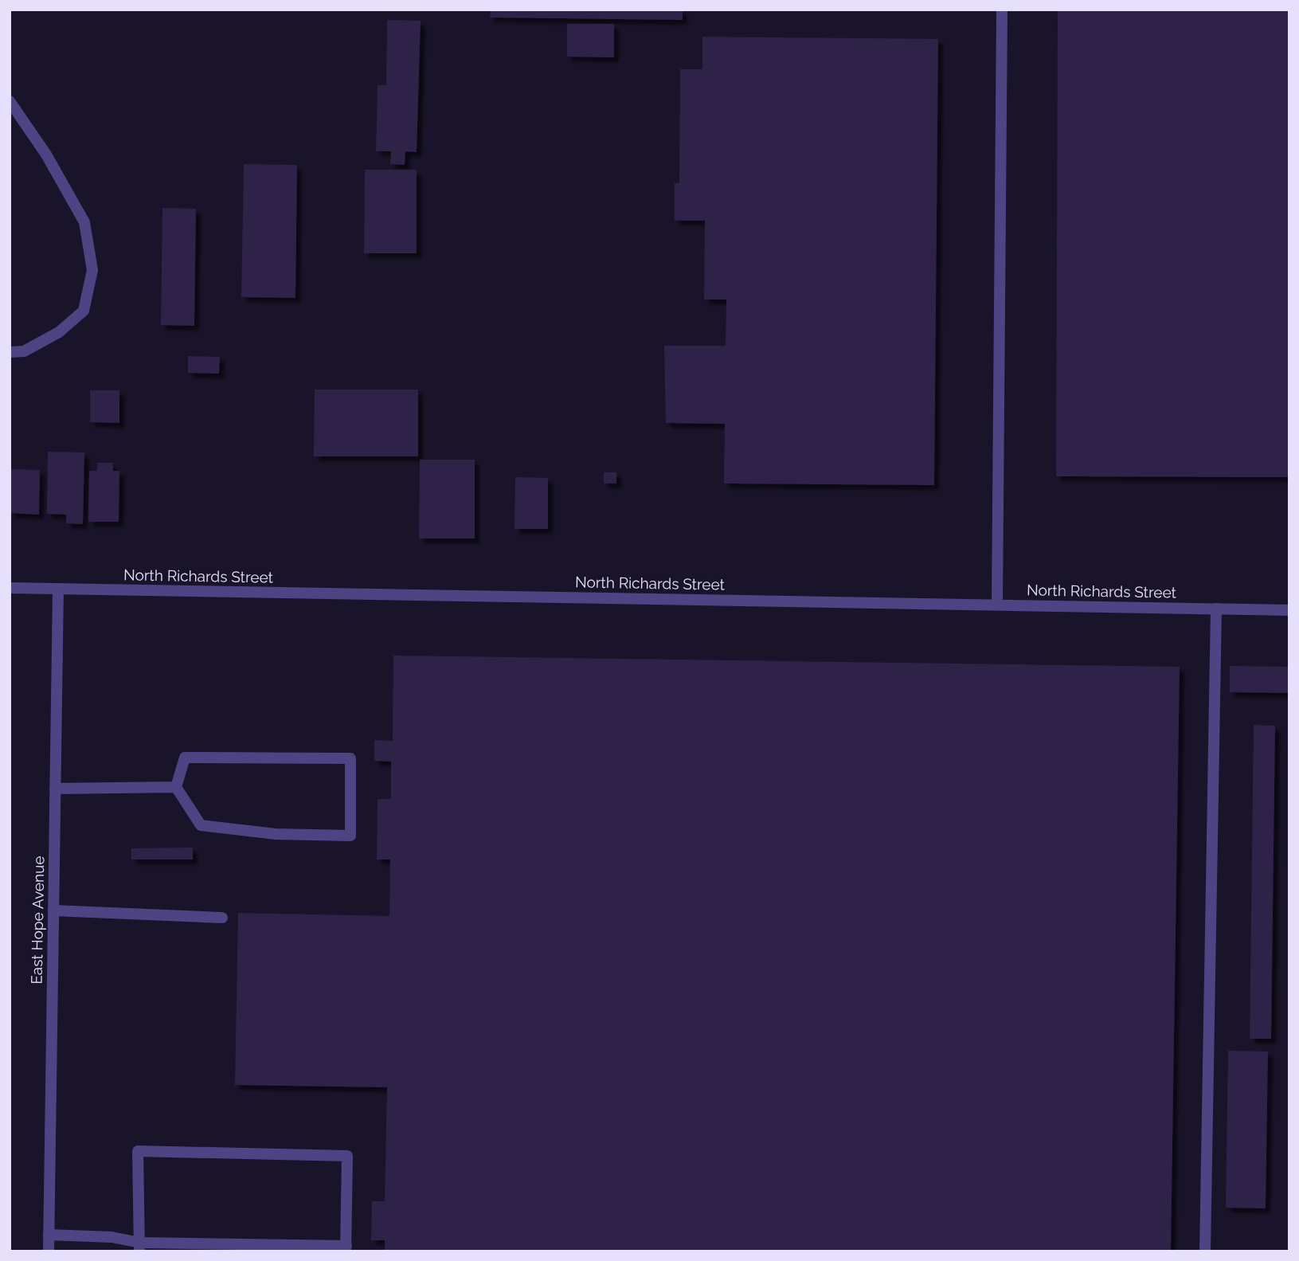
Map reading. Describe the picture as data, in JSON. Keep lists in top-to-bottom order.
{
  "streets": {
    "street": ["North Richards Street", "East Hope Avenue"]
  },
  "crossings": [
    ["North Richards Street", "East Hope Avenue"]
  ]
}
